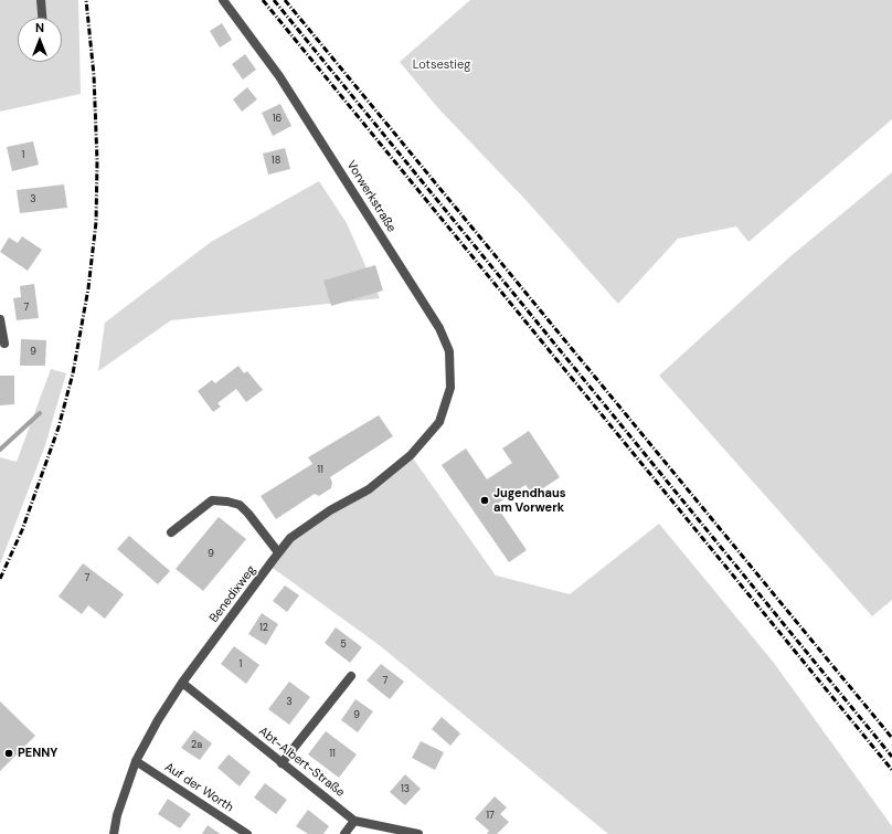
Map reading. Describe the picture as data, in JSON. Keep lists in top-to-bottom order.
{
  "streets": {
    "street": [
      "Vorwerkstraße",
      "Benedixweg",
      "Abt-Albert-Straße",
      "Auf der Worth"
    ]
  },
  "crossings": [
    ["Vorwerkstraße", "Benedixweg"],
    ["Benedixweg", "Abt-Albert-Straße"],
    ["Benedixweg", "Auf der Worth"]
  ],
  "parks": ["Lotsestieg"],
  "places": ["Jugendhaus am Vorwerk", "PENNY"],
  "house_numbers": [
    "16",
    "1",
    "18",
    "3",
    "7",
    "9",
    "11",
    "9",
    "7",
    "12",
    "5",
    "1",
    "7",
    "3",
    "9",
    "2a",
    "11",
    "13",
    "17"
  ],
  "north": "top"
}
